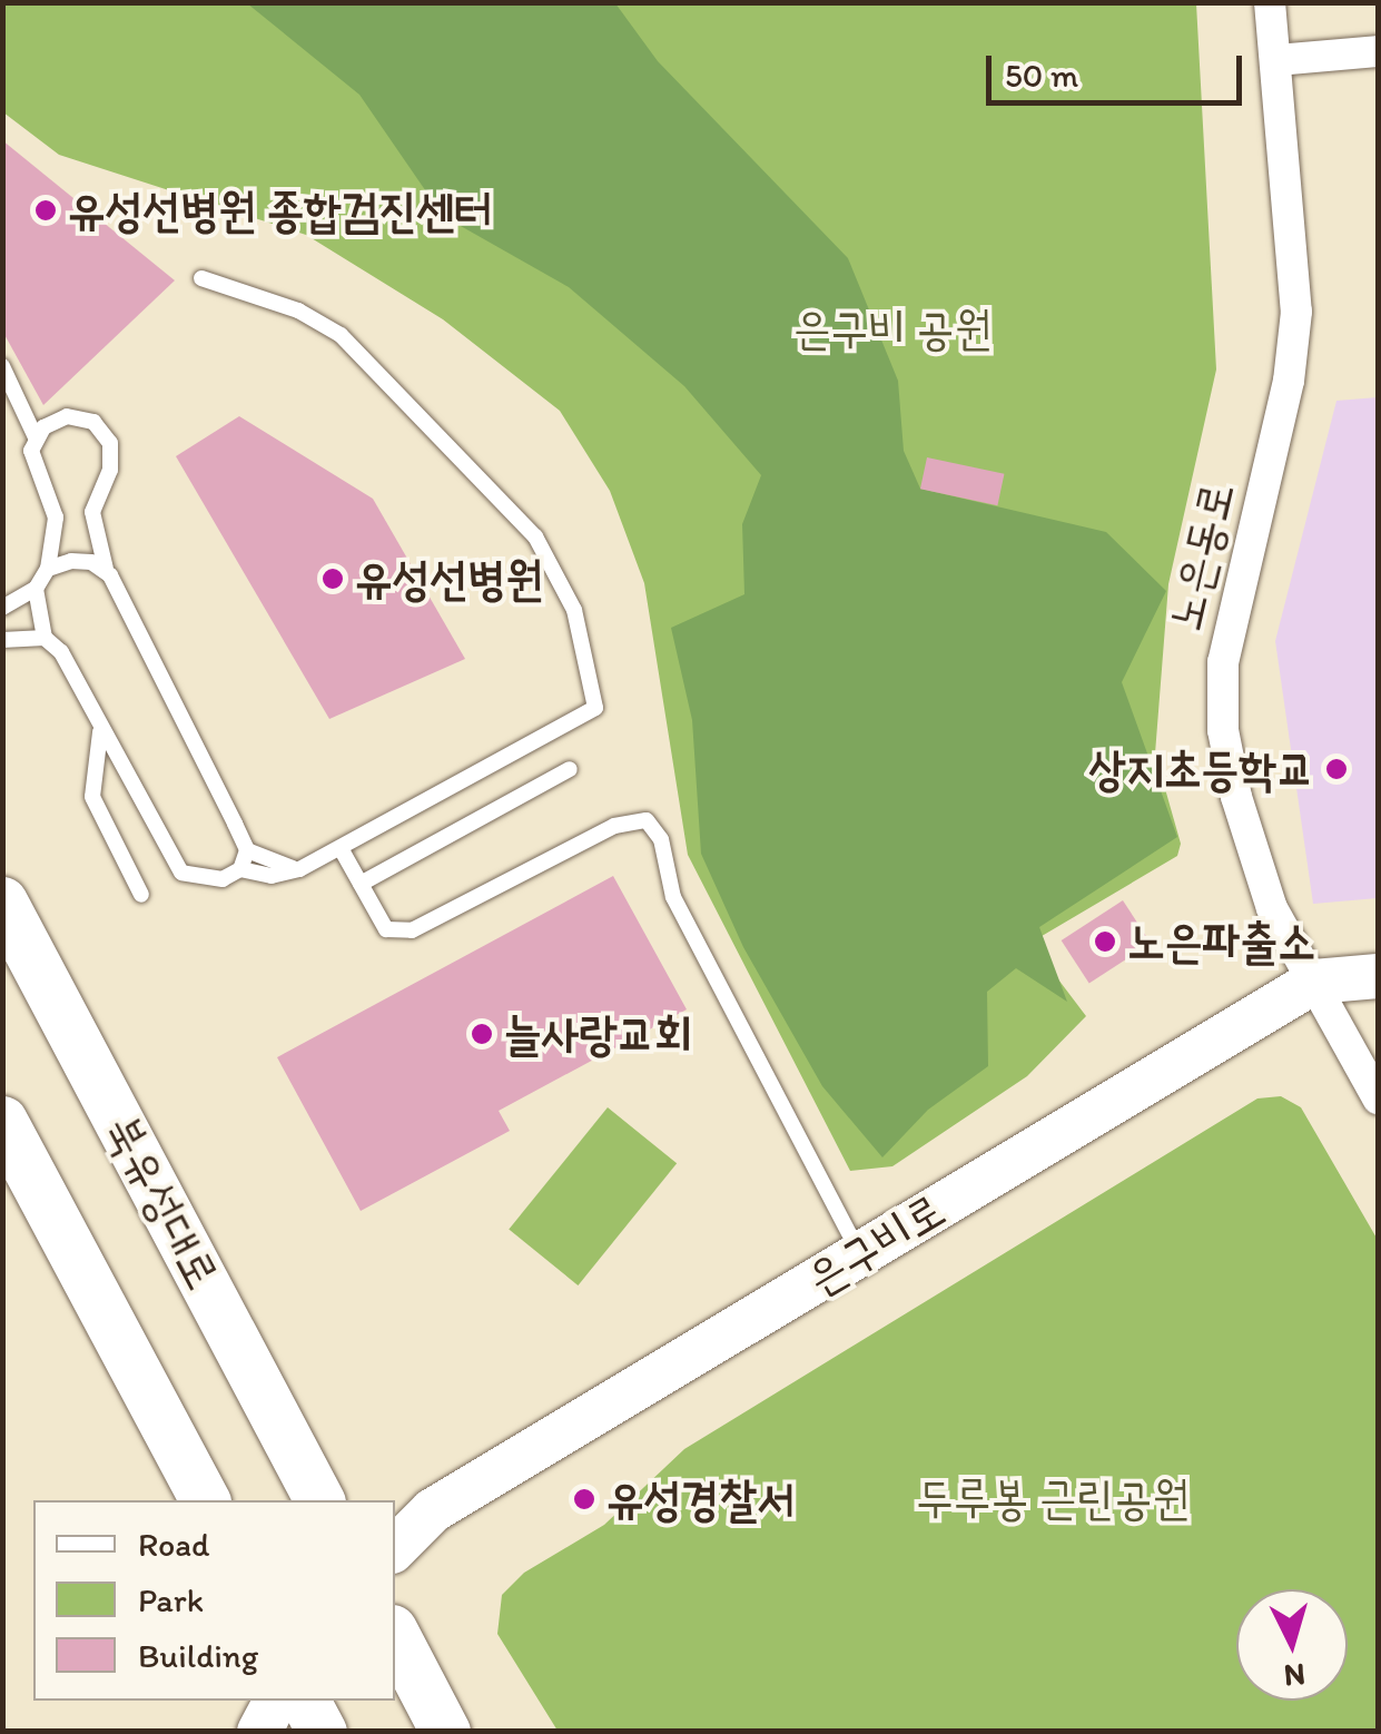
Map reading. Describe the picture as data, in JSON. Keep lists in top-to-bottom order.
{
  "streets": {
    "main road": ["북유성대로"],
    "street": ["노은동로", "은구비로"]
  },
  "crossings": [
    ["노은동로", "은구비로"]
  ],
  "parks": ["은구비 공원", "두루봉 근린공원"],
  "places": [
    "유성선병원 종합검진센터",
    "유성선병원",
    "상지초등학교",
    "노은파출소",
    "늘사랑교회",
    "유성경찰서"
  ],
  "legend": ["Road", "Park", "Building"],
  "scale_bar": "50 m",
  "north": "bottom"
}
